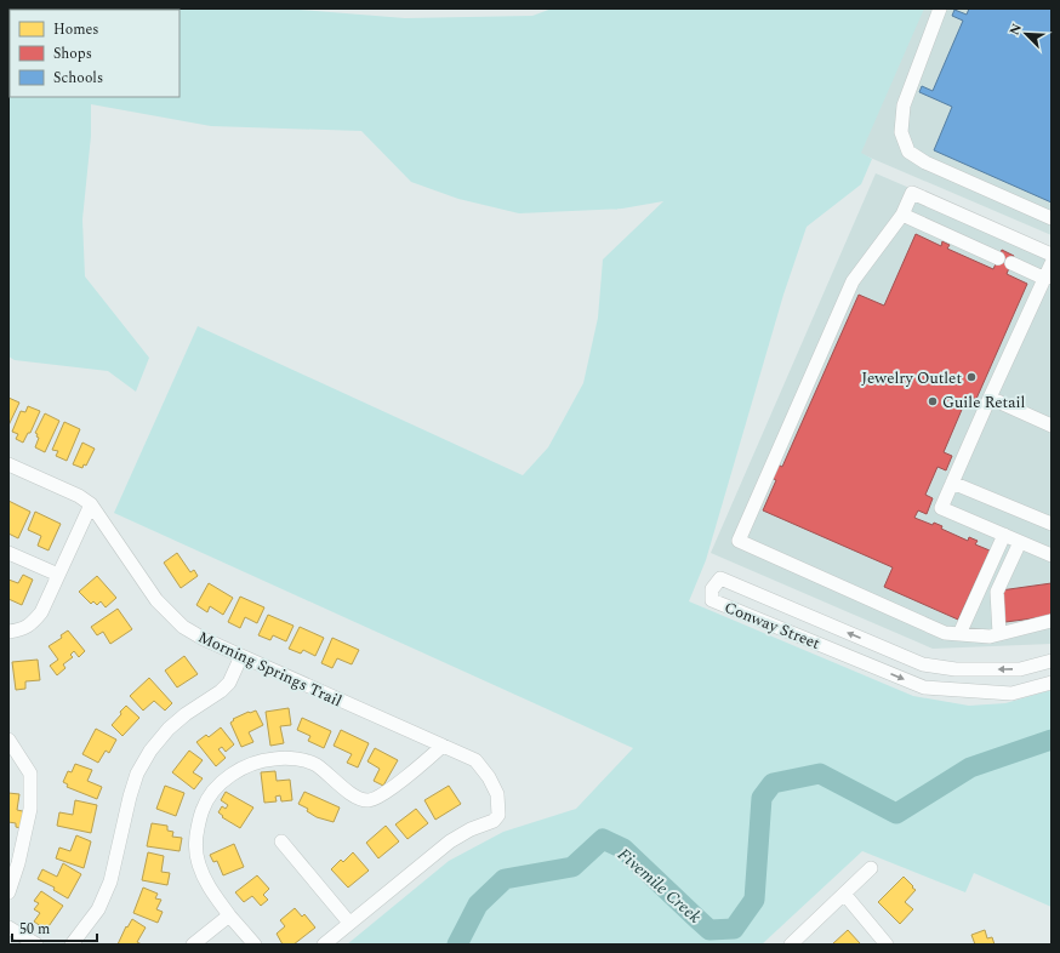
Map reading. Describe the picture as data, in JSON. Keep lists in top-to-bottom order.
{
  "streets": {
    "street": ["Conway Street", "Morning Springs Trail"]
  },
  "water": ["Fivemile Creek"],
  "places": ["Jewelry Outlet", "Guile Retail"],
  "legend": ["Homes", "Shops", "Schools"],
  "scale_bar": "50 m",
  "north": "top left"
}
